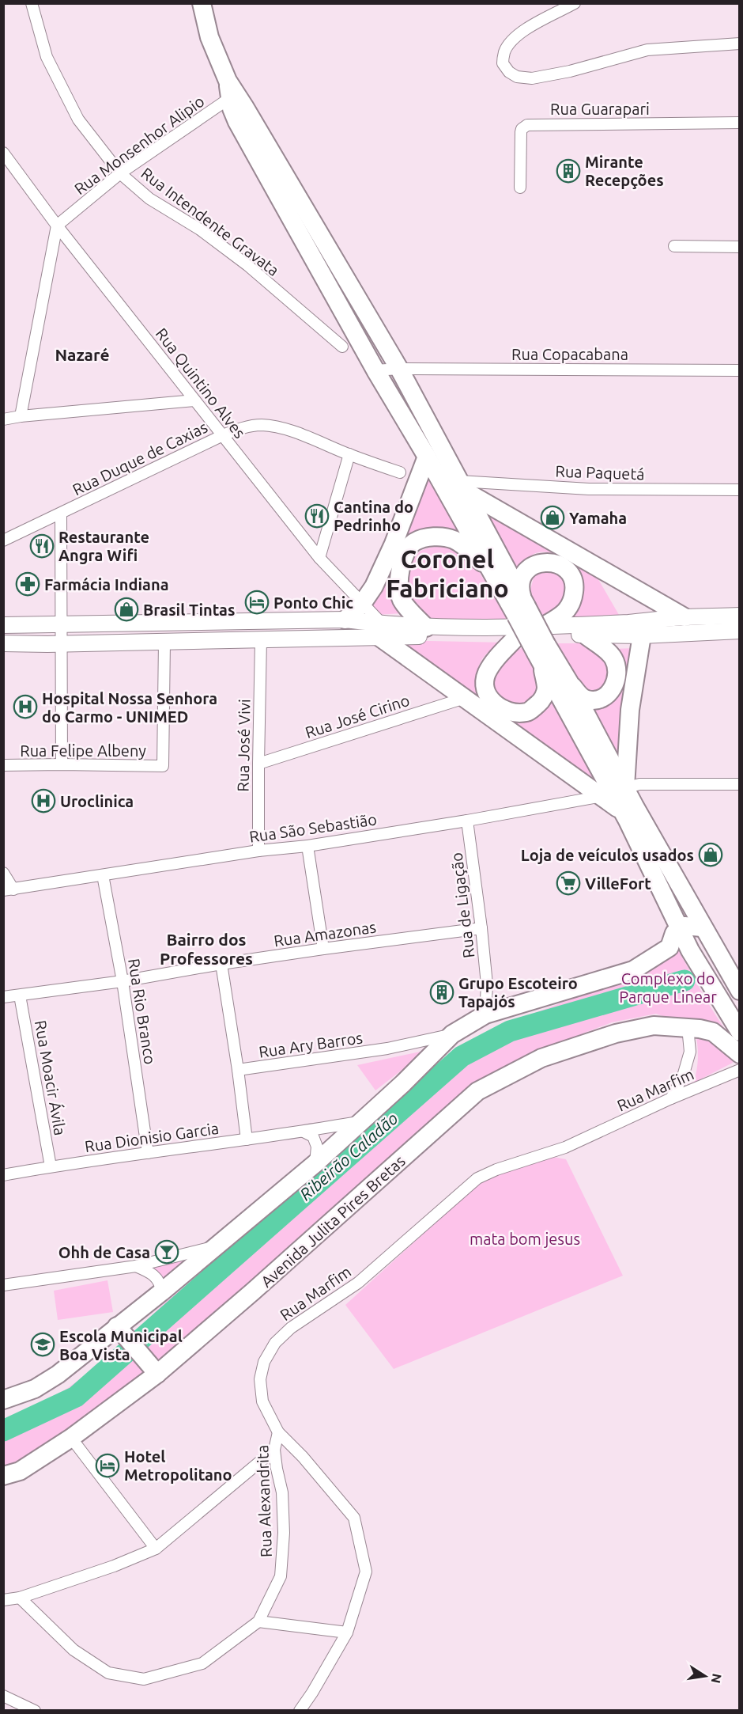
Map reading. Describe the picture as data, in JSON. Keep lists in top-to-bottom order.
{
  "streets": {
    "main road": ["Avenida Julita Pires Bretas"],
    "street": [
      "Rua Guarapari",
      "Rua Monsenhor Alipio",
      "Rua Intendente Gravata",
      "Rua Copacabana",
      "Rua Quintino Alves",
      "Rua Duque de Caxias",
      "Rua Paquetá",
      "Rua José Cirino",
      "Rua José Vivi",
      "Rua Felipe Albeny",
      "Rua São Sebastião",
      "Rua de Ligação",
      "Rua Amazonas",
      "Rua Rio Branco",
      "Rua Ary Barros",
      "Rua Moacir Ávila",
      "Rua Marfim",
      "Rua Dionisio Garcia",
      "Rua Alexandrita"
    ]
  },
  "crossings": [
    ["Rua Monsenhor Alipio", "Rua Intendente Gravata"],
    ["Rua Monsenhor Alipio", "Rua Quintino Alves"],
    ["Rua Quintino Alves", "Rua Duque de Caxias"],
    ["Rua José Cirino", "Rua José Vivi"],
    ["Rua José Vivi", "Rua São Sebastião"],
    ["Rua São Sebastião", "Rua de Ligação"],
    ["Rua São Sebastião", "Rua Rio Branco"],
    ["Rua de Ligação", "Rua Amazonas"],
    ["Rua Amazonas", "Rua Rio Branco"],
    ["Rua Amazonas", "Rua Moacir Ávila"],
    ["Rua Rio Branco", "Rua Dionisio Garcia"],
    ["Rua Moacir Ávila", "Rua Dionisio Garcia"],
    ["Rua Marfim", "Rua Alexandrita"]
  ],
  "districts": ["Nazaré", "Coronel Fabriciano", "Bairro dos Professores"],
  "water": ["Ribeirão Caladão"],
  "parks": ["Complexo do Parque Linear", "mata bom jesus"],
  "places": {
    "building": ["Mirante Recepções", "Grupo Escoteiro Tapajós"],
    "restaurant": ["Cantina do Pedrinho", "Restaurante Angra Wifi"],
    "shop": ["Yamaha", "Brasil Tintas", "Loja de veículos usados"],
    "pharmacy": ["Farmácia Indiana"],
    "hotel": ["Ponto Chic", "Hotel Metropolitano"],
    "hospital": ["Hospital Nossa Senhora do Carmo - UNIMED", "Uroclinica"],
    "supermarket": ["VilleFort"],
    "bar": ["Ohh de Casa"],
    "school or university": ["Escola Municipal Boa Vista"]
  },
  "north": "right"
}
